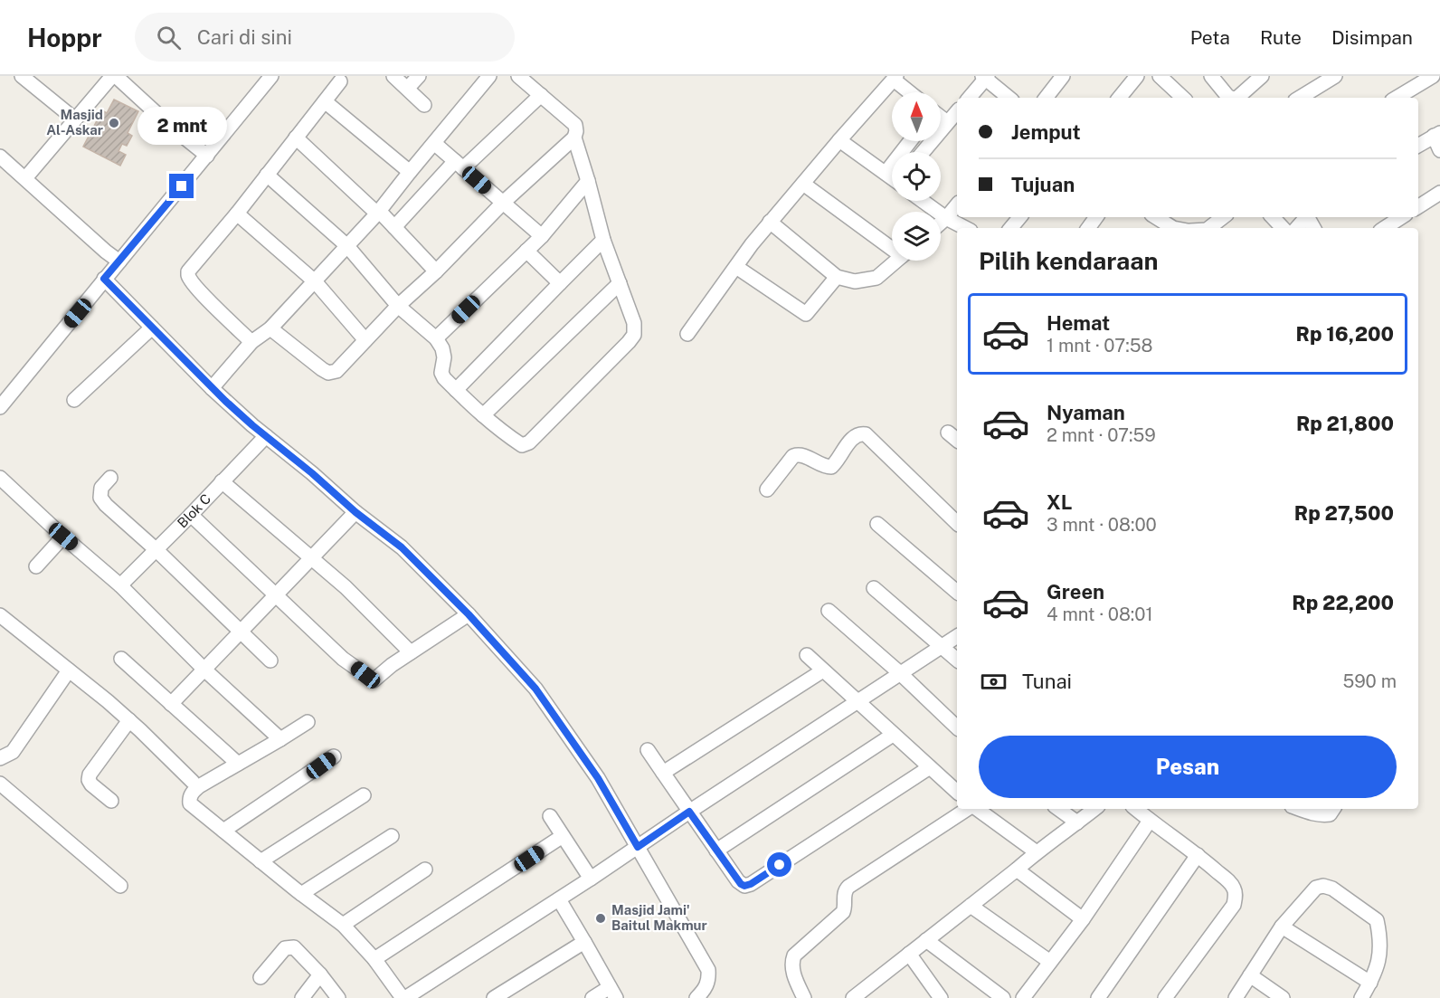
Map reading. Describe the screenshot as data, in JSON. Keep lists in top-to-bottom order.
{
  "streets": {
    "street": ["Blok C"]
  },
  "places": ["Masjid Al-Askar", "Masjid Jami' Baitul Makmur"],
  "north": "top",
  "page": {
    "header": "Hoppr",
    "search": "Cari di sini",
    "nav": ["Peta", "Rute", "Disimpan"],
    "banner": ["Jemput", "Tujuan"],
    "bubble": "2 mnt",
    "heading": "Pilih kendaraan",
    "list": [
      {
        "name": "Hemat",
        "note": "1 mnt · 07:58",
        "value": "Rp 16,200"
      },
      {
        "name": "Nyaman",
        "note": "2 mnt · 07:59",
        "value": "Rp 21,800"
      },
      {
        "name": "XL",
        "note": "3 mnt · 08:00",
        "value": "Rp 27,500"
      },
      {
        "name": "Green",
        "note": "4 mnt · 08:01",
        "value": "Rp 22,200"
      }
    ],
    "pay": ["Tunai", "590 m"],
    "buttons": "Pesan"
  }
}
